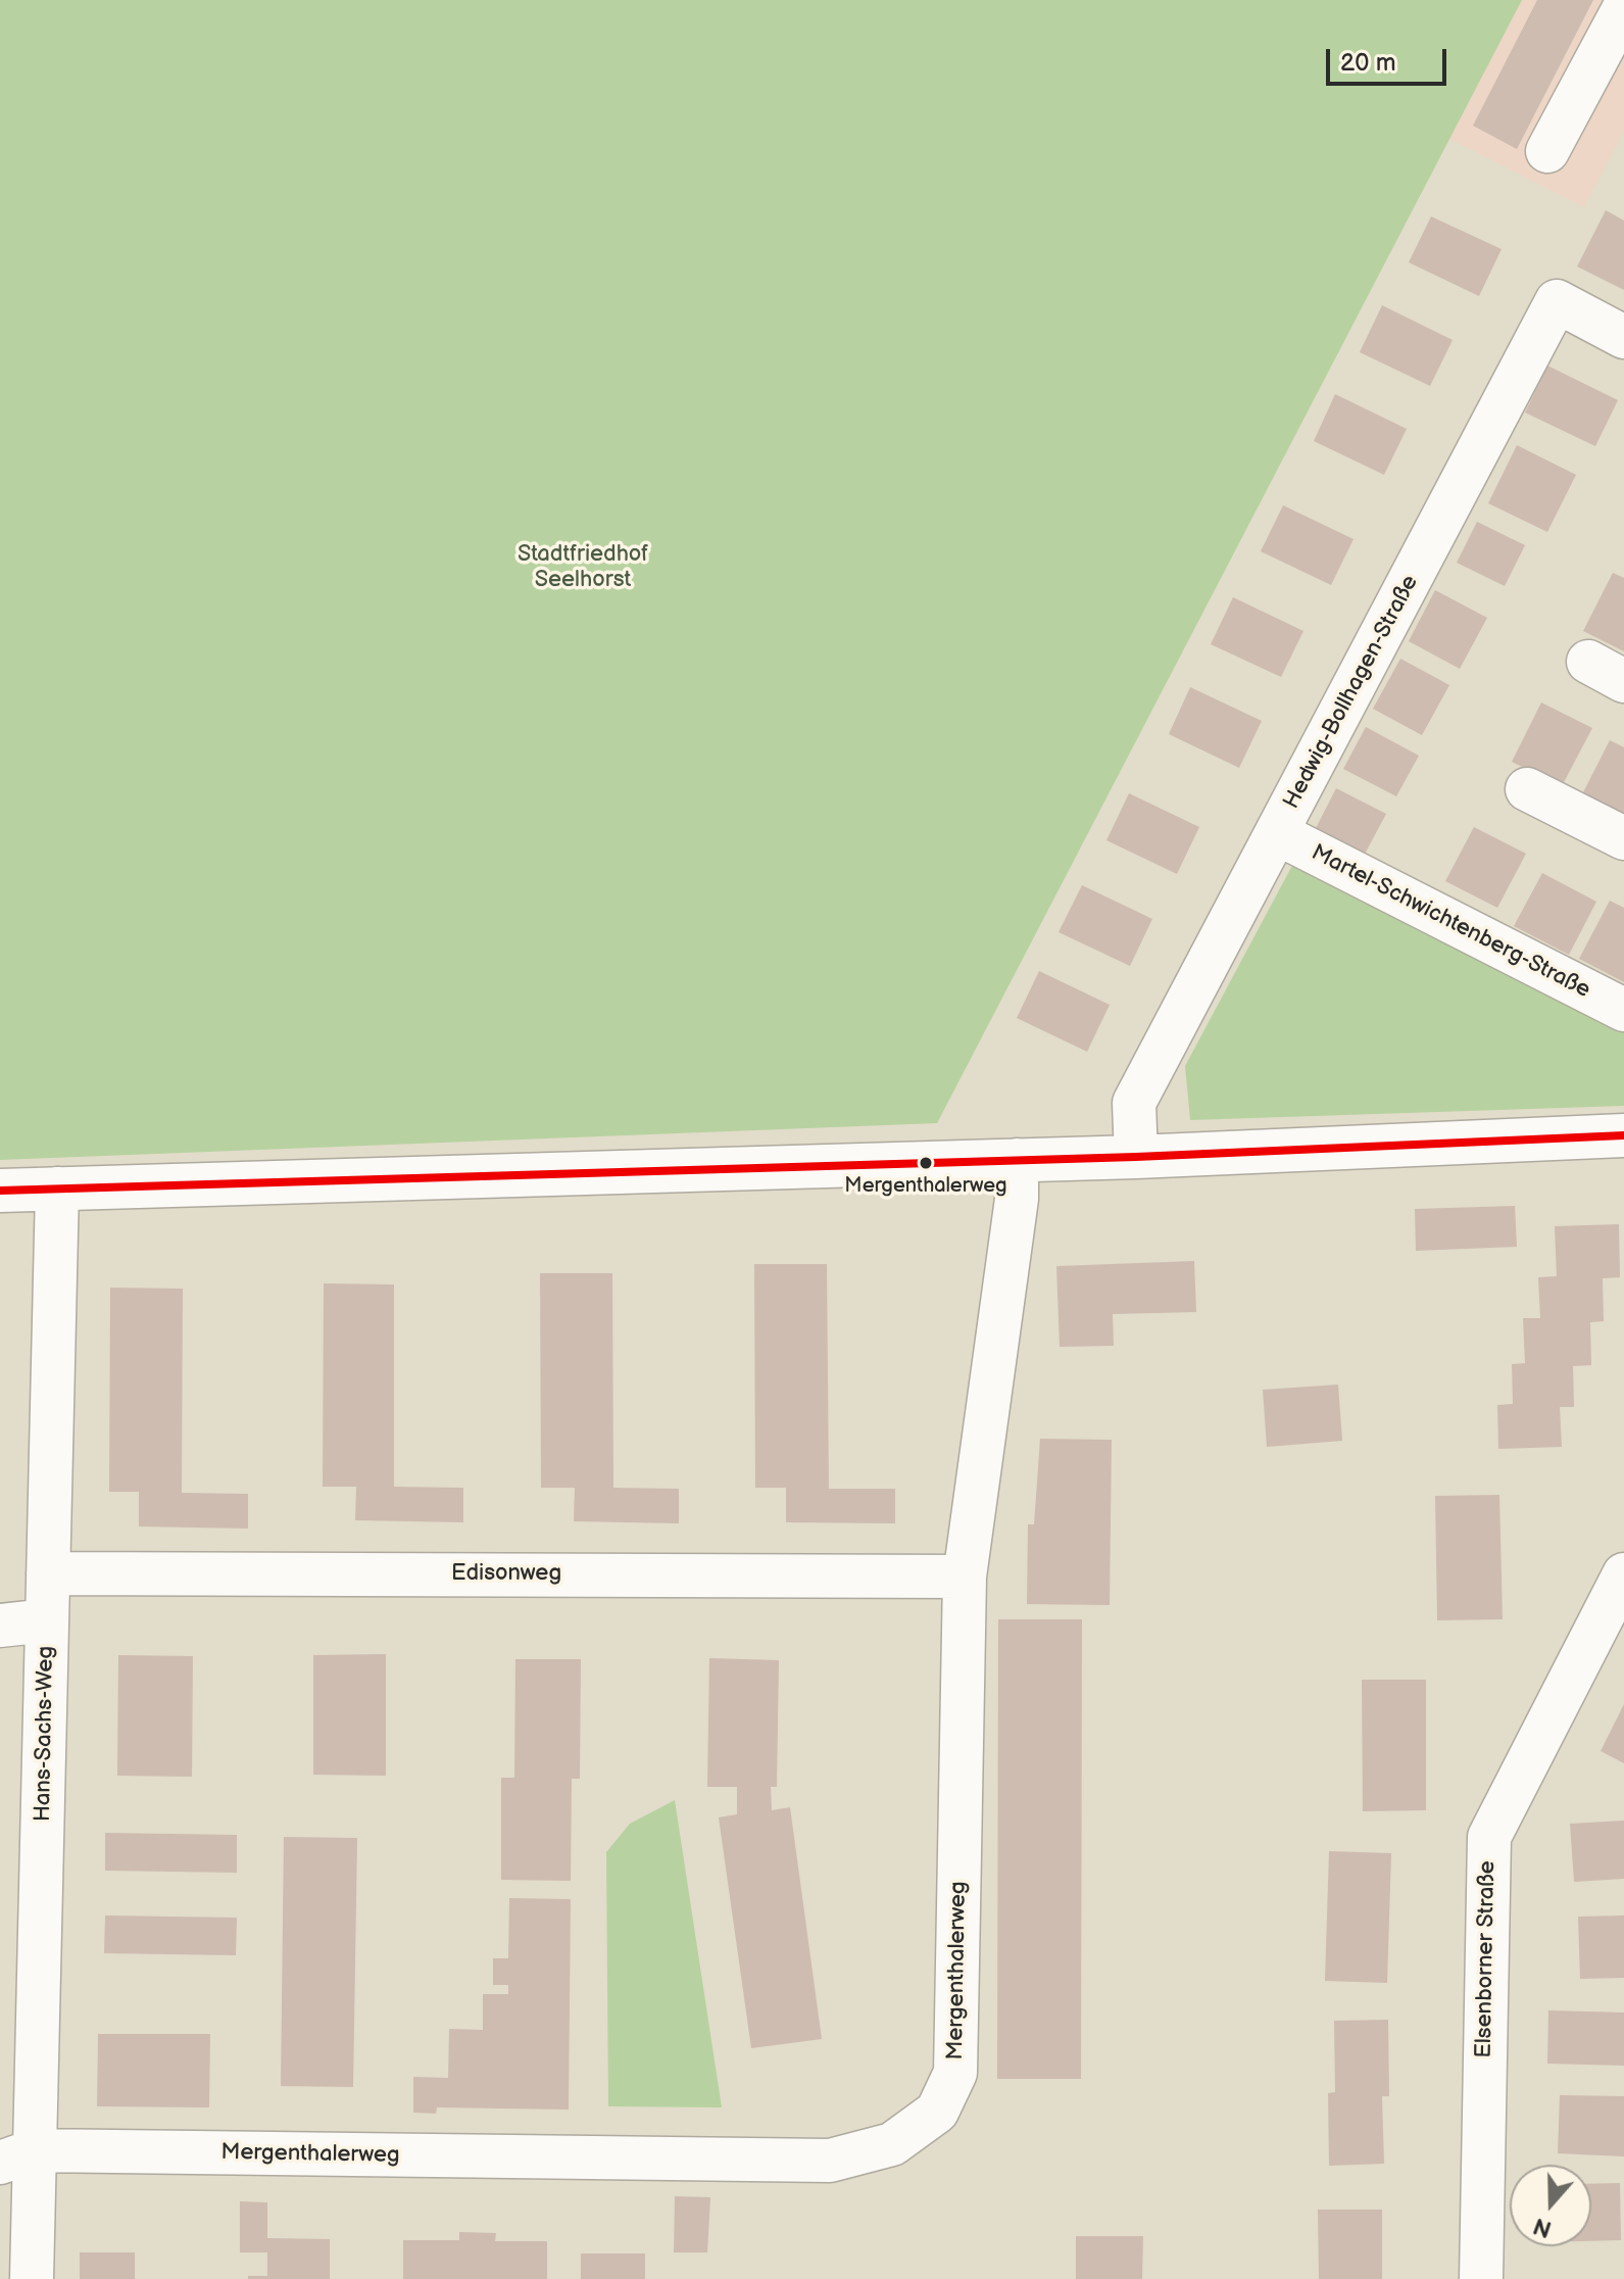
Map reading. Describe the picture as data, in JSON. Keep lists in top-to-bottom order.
{
  "streets": {
    "street": [
      "Hedwig-Bollhagen-Straße",
      "Martel-Schwichtenberg-Straße",
      "Edisonweg",
      "Hans-Sachs-Weg",
      "Elsenborner Straße",
      "Mergenthalerweg"
    ]
  },
  "crossings": [
    ["Hedwig-Bollhagen-Straße", "Martel-Schwichtenberg-Straße"],
    ["Edisonweg", "Hans-Sachs-Weg"],
    ["Edisonweg", "Mergenthalerweg"],
    ["Hans-Sachs-Weg", "Mergenthalerweg"]
  ],
  "parks": ["Stadtfriedhof Seelhorst"],
  "places": ["Mergenthalerweg"],
  "scale_bar": "20 m",
  "north": "bottom"
}
